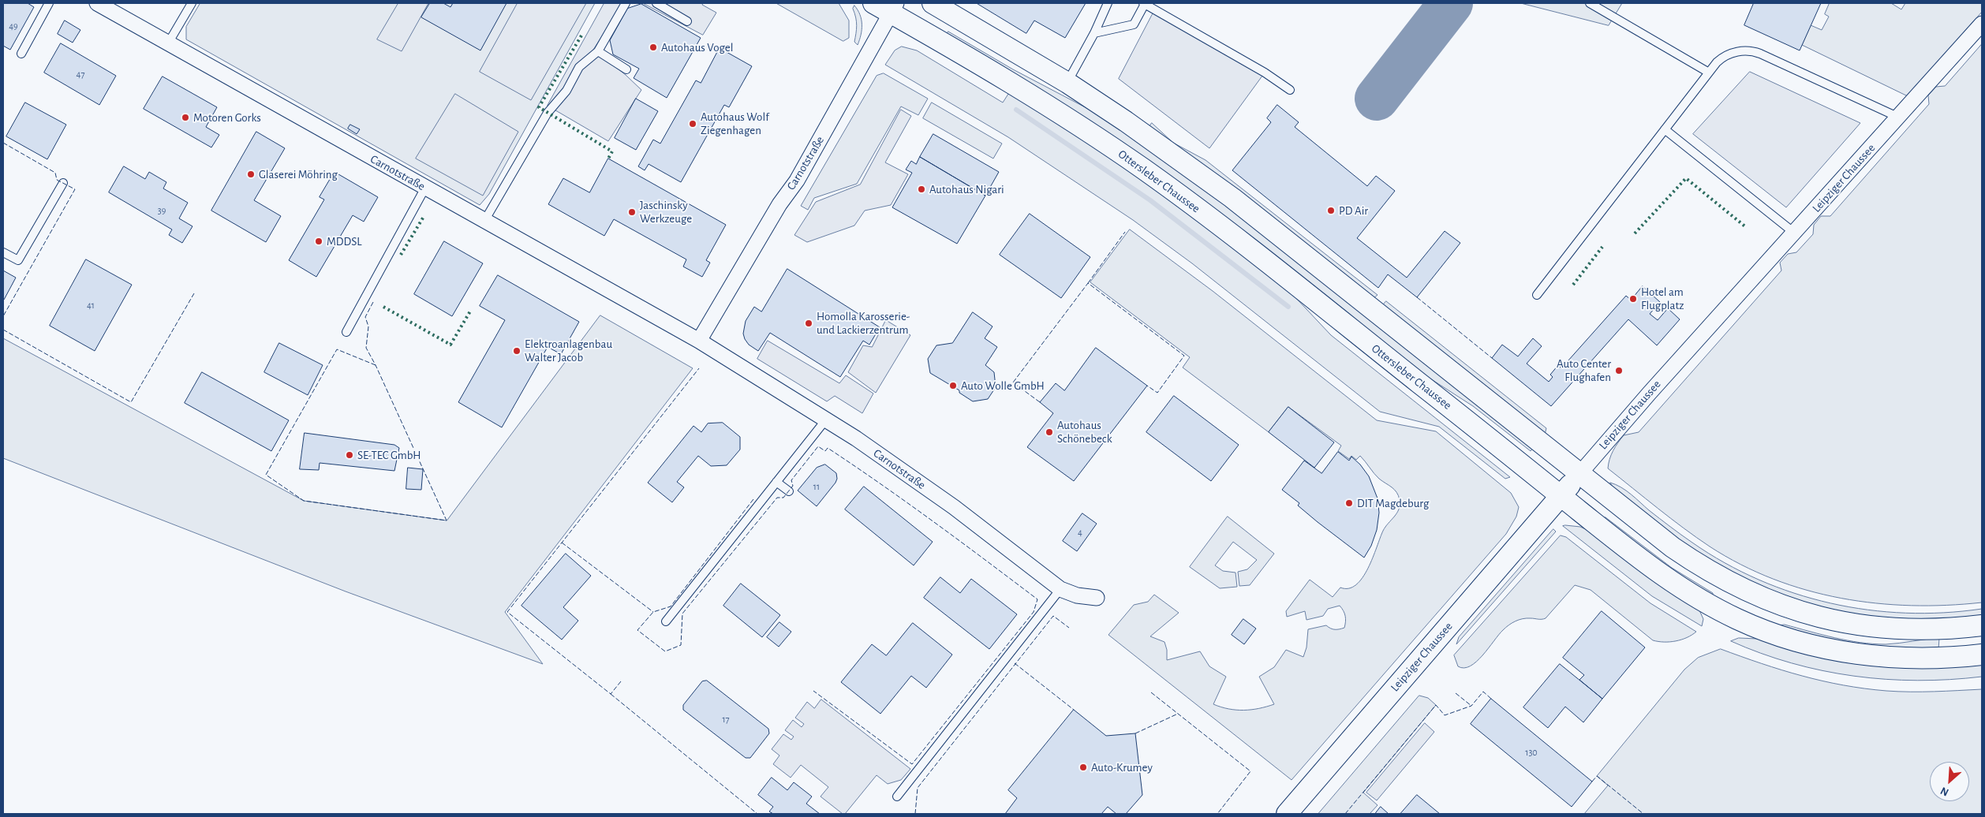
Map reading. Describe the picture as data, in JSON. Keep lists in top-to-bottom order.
{
  "streets": {
    "main road": ["Leipziger Chaussee", "Ottersleber Chaussee"],
    "street": ["Carnotstraße"]
  },
  "crossings": [
    ["Carnotstraße", "Ottersleber Chaussee"],
    ["Leipziger Chaussee", "Ottersleber Chaussee"]
  ],
  "places": [
    "Autohaus Vogel",
    "Motoren Gorks",
    "Autohaus Wolf Ziegenhagen",
    "Glaserei Möhring",
    "Autohaus Nigari",
    "PD Air",
    "Jaschinsky Werkzeuge",
    "MDDSL",
    "Hotel am Flugplatz",
    "Homolla Karosserie- und Lackierzentrum",
    "Elektroanlagenbau Walter Jacob",
    "Auto Center Flughafen",
    "Auto Wolle GmbH",
    "Autohaus Schönebeck",
    "SE-TEC GmbH",
    "DIT Magdeburg",
    "Auto-Krumey"
  ],
  "house_numbers": [
    "49",
    "47",
    "39",
    "41",
    "11",
    "4",
    "17",
    "130"
  ],
  "north": "bottom left"
}
